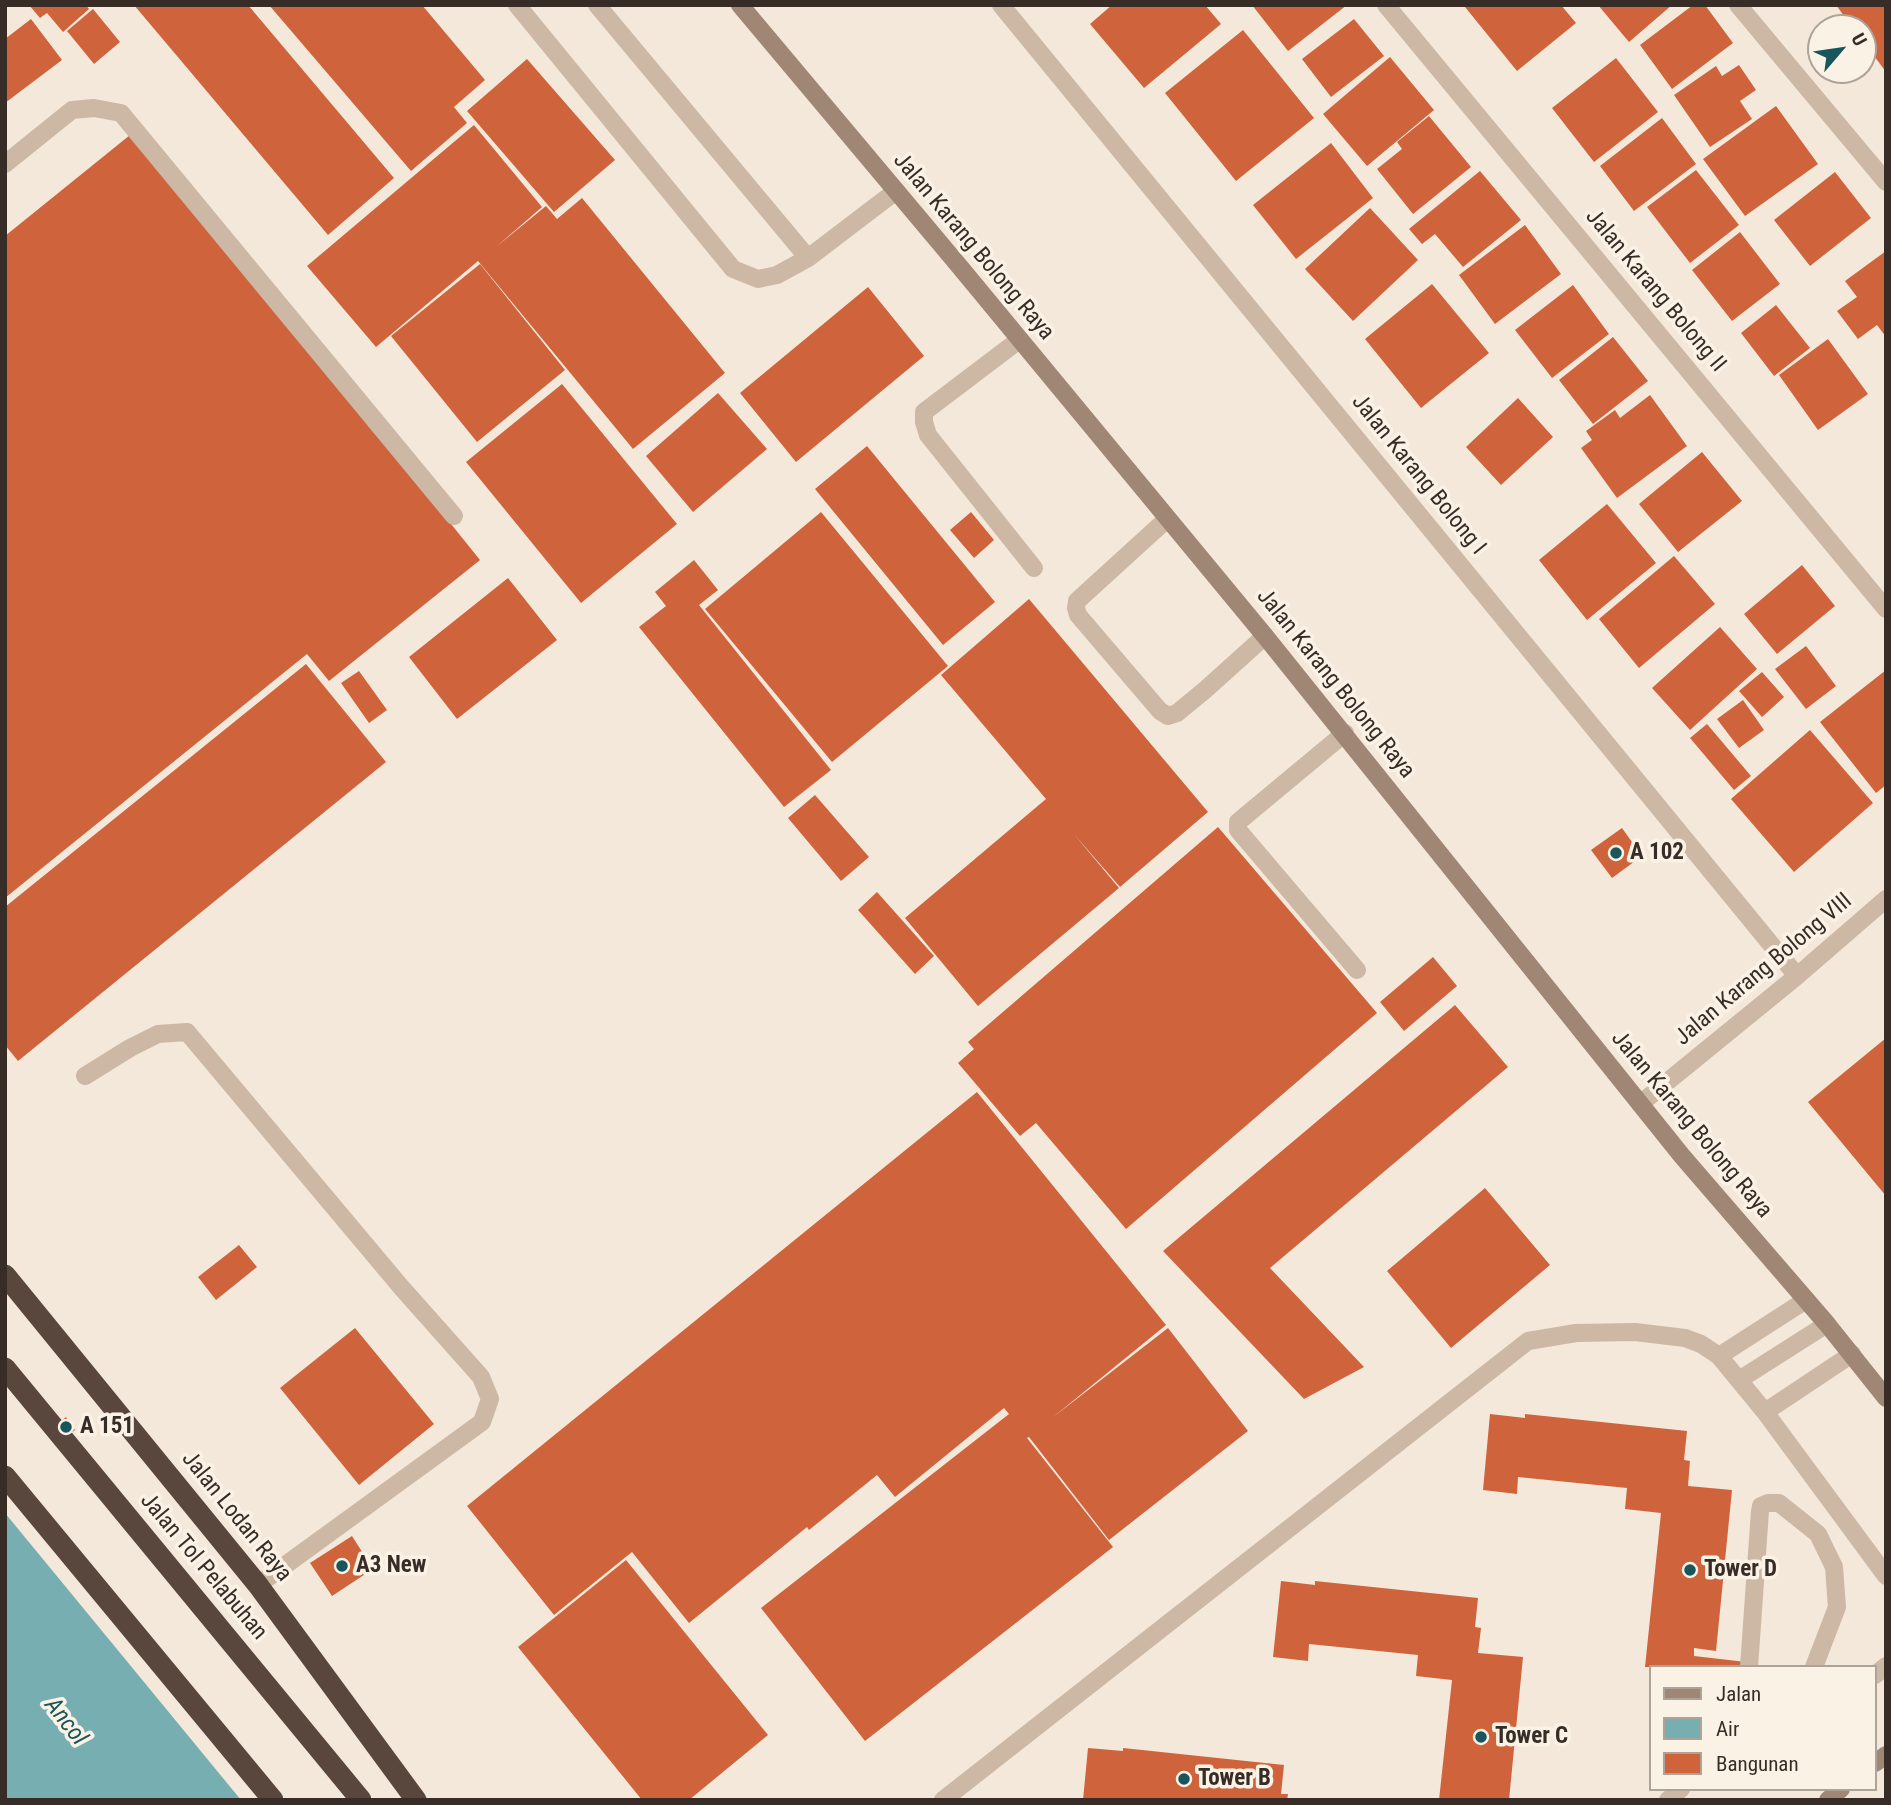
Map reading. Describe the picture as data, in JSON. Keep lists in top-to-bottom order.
{
  "streets": {
    "highway": ["Jalan Lodan Raya", "Jalan Tol Pelabuhan"],
    "street": [
      "Jalan Karang Bolong Raya",
      "Jalan Karang Bolong II",
      "Jalan Karang Bolong I",
      "Jalan Karang Bolong VIII"
    ]
  },
  "crossings": [
    ["Jalan Karang Bolong Raya", "Jalan Karang Bolong VIII"],
    ["Jalan Karang Bolong I", "Jalan Karang Bolong VIII"]
  ],
  "water": ["Ancol"],
  "places": [
    "A 102",
    "A 151",
    "A3 New",
    "Tower D",
    "Tower C",
    "Tower B"
  ],
  "legend": ["Jalan", "Air", "Bangunan"],
  "north": "top right"
}
